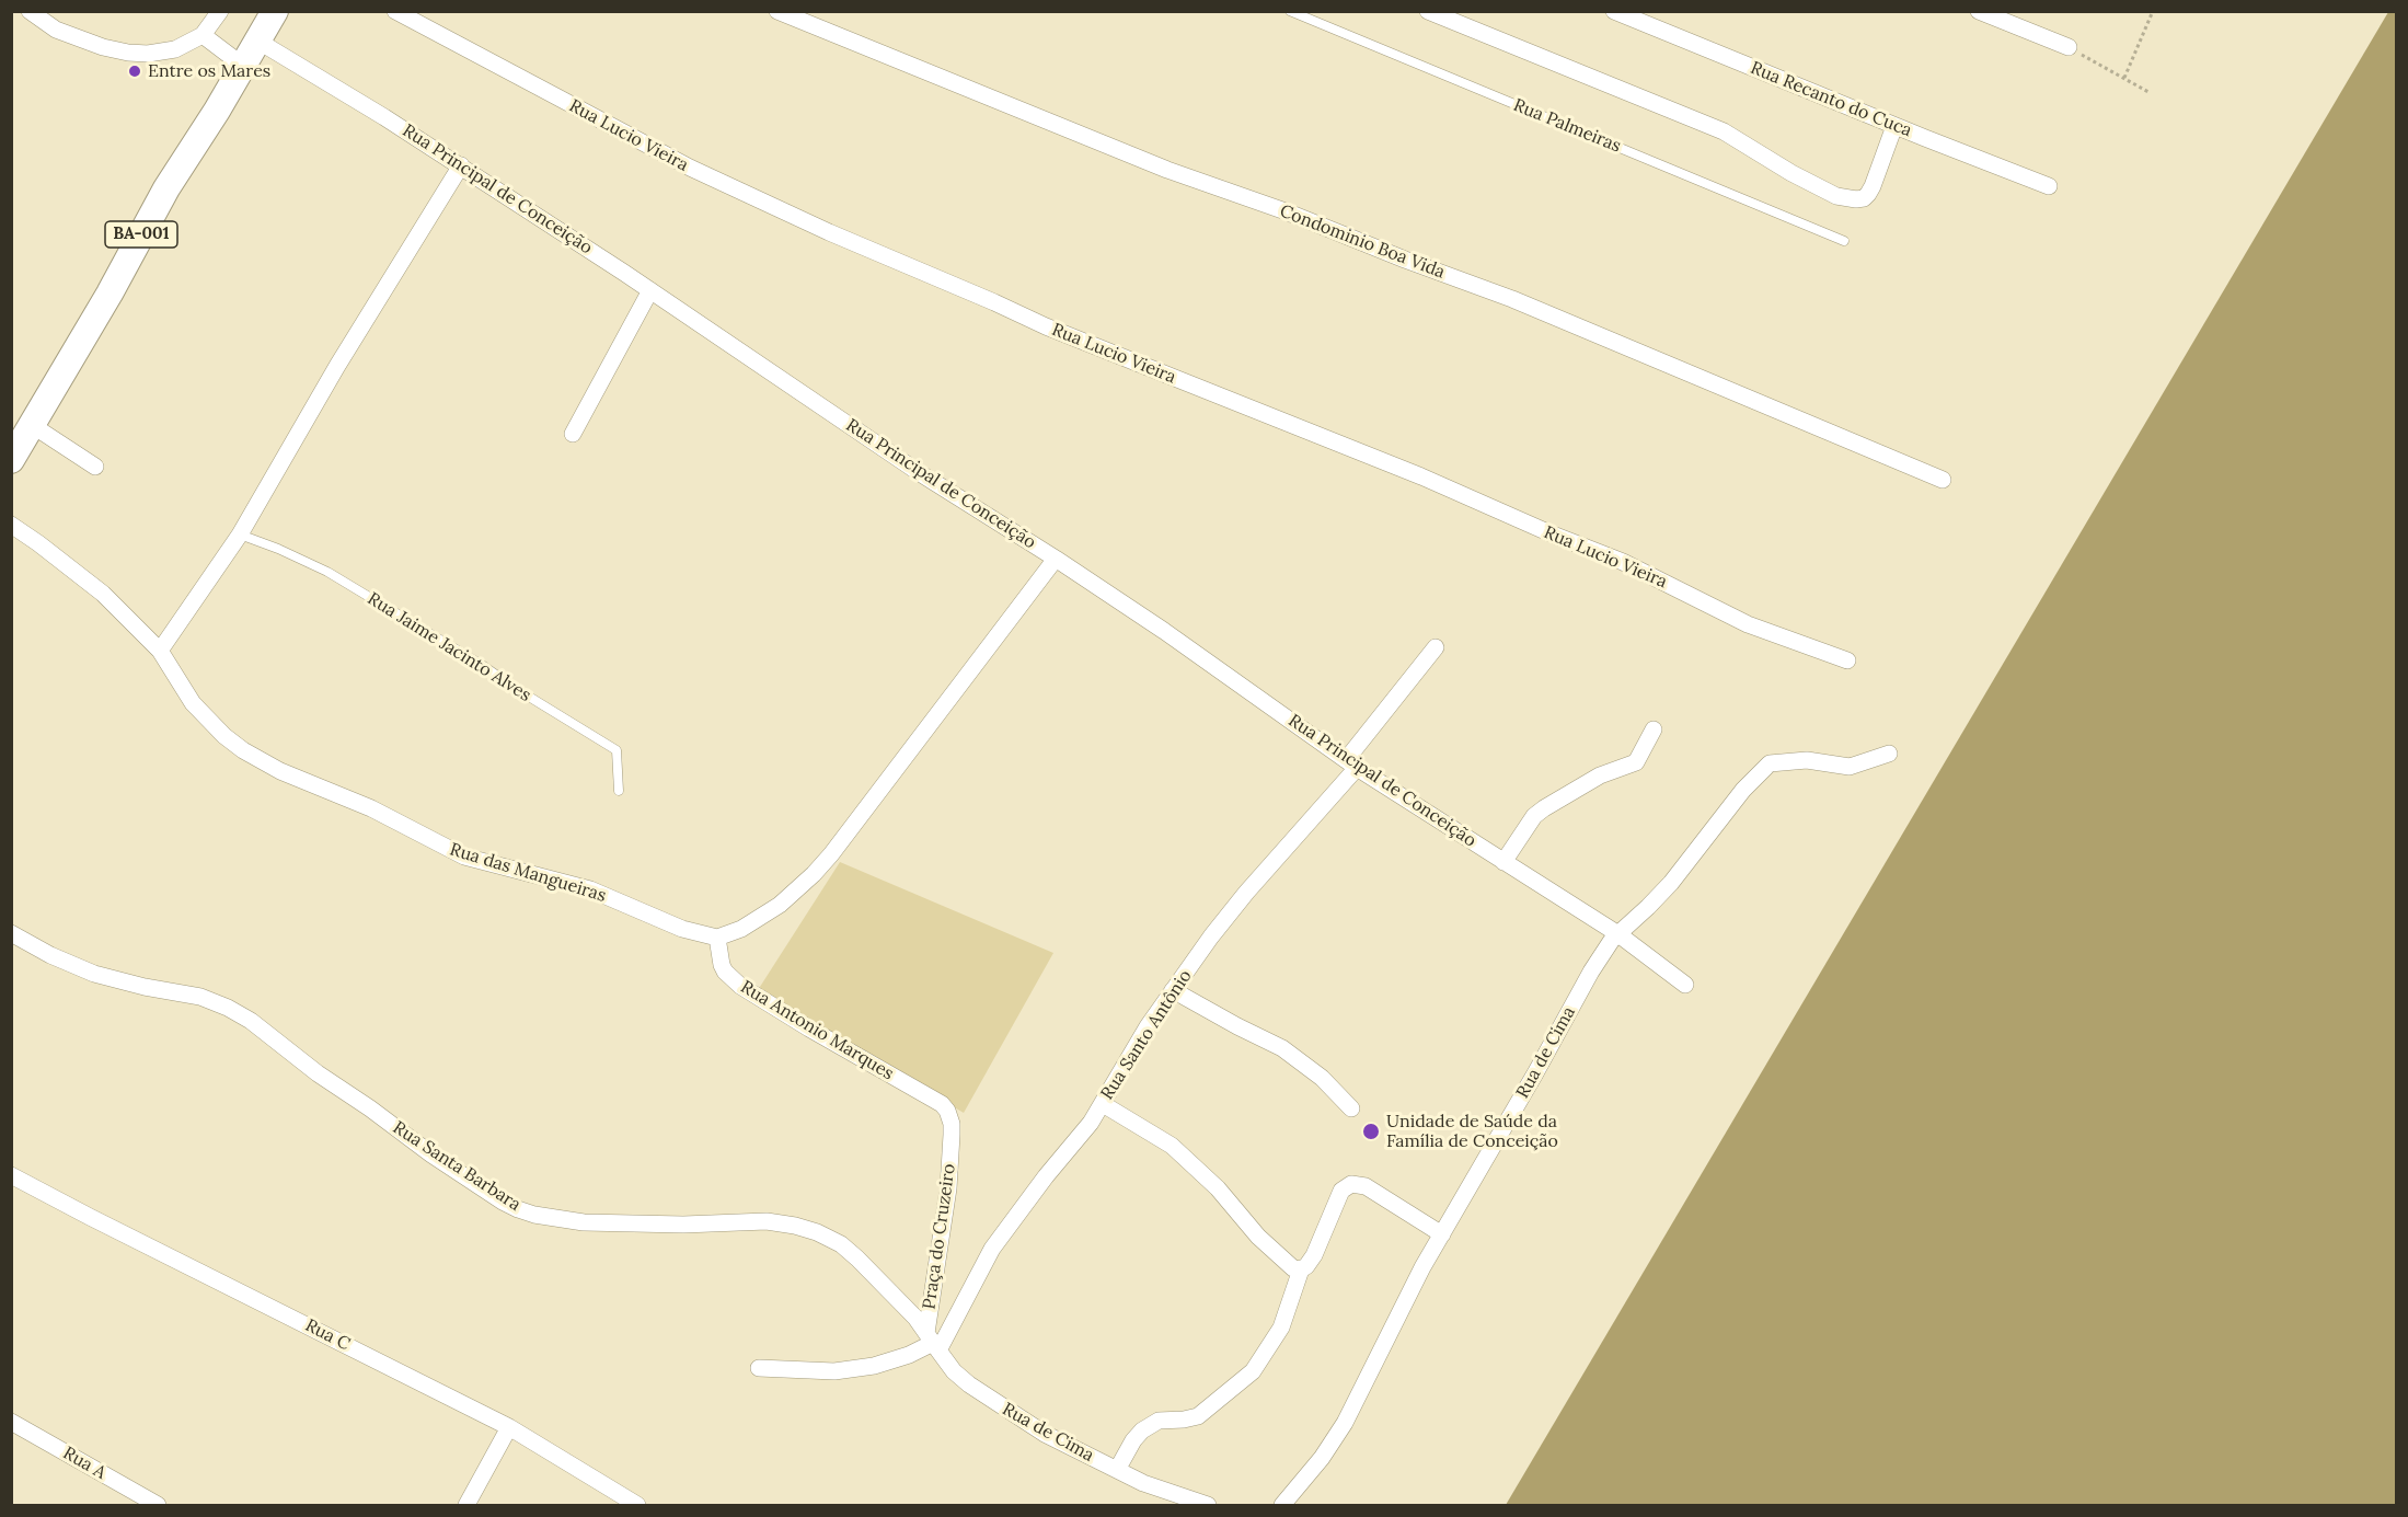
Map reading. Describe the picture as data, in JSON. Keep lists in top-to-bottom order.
{
  "streets": {
    "main road": ["BA-001"],
    "street": [
      "Rua Recanto do Cuca",
      "Rua Lucio Vieira",
      "Rua Principal de Conceição",
      "Condominio Boa Vida",
      "Rua das Mangueiras",
      "Rua Antonio Marques",
      "Rua Santo Antônio",
      "Rua de Cima",
      "Rua Santa Barbara",
      "Praça do Cruzeiro",
      "Rua C",
      "Rua A"
    ],
    "lane": ["Rua Palmeiras", "Rua Jaime Jacinto Alves"]
  },
  "crossings": [
    ["Rua Principal de Conceição", "BA-001"],
    ["Rua Principal de Conceição", "Rua Santo Antônio"],
    ["Rua Principal de Conceição", "Rua de Cima"],
    ["Rua das Mangueiras", "Rua Antonio Marques"],
    ["Rua Antonio Marques", "Praça do Cruzeiro"],
    ["Rua Santo Antônio", "Rua de Cima"],
    ["Rua Santo Antônio", "Rua Santa Barbara"],
    ["Rua Santo Antônio", "Praça do Cruzeiro"],
    ["Rua de Cima", "Rua Santa Barbara"],
    ["Rua de Cima", "Praça do Cruzeiro"],
    ["Rua Santa Barbara", "Praça do Cruzeiro"]
  ],
  "places": ["Entre os Mares", "Unidade de Saúde da Família de Conceição"]
}
